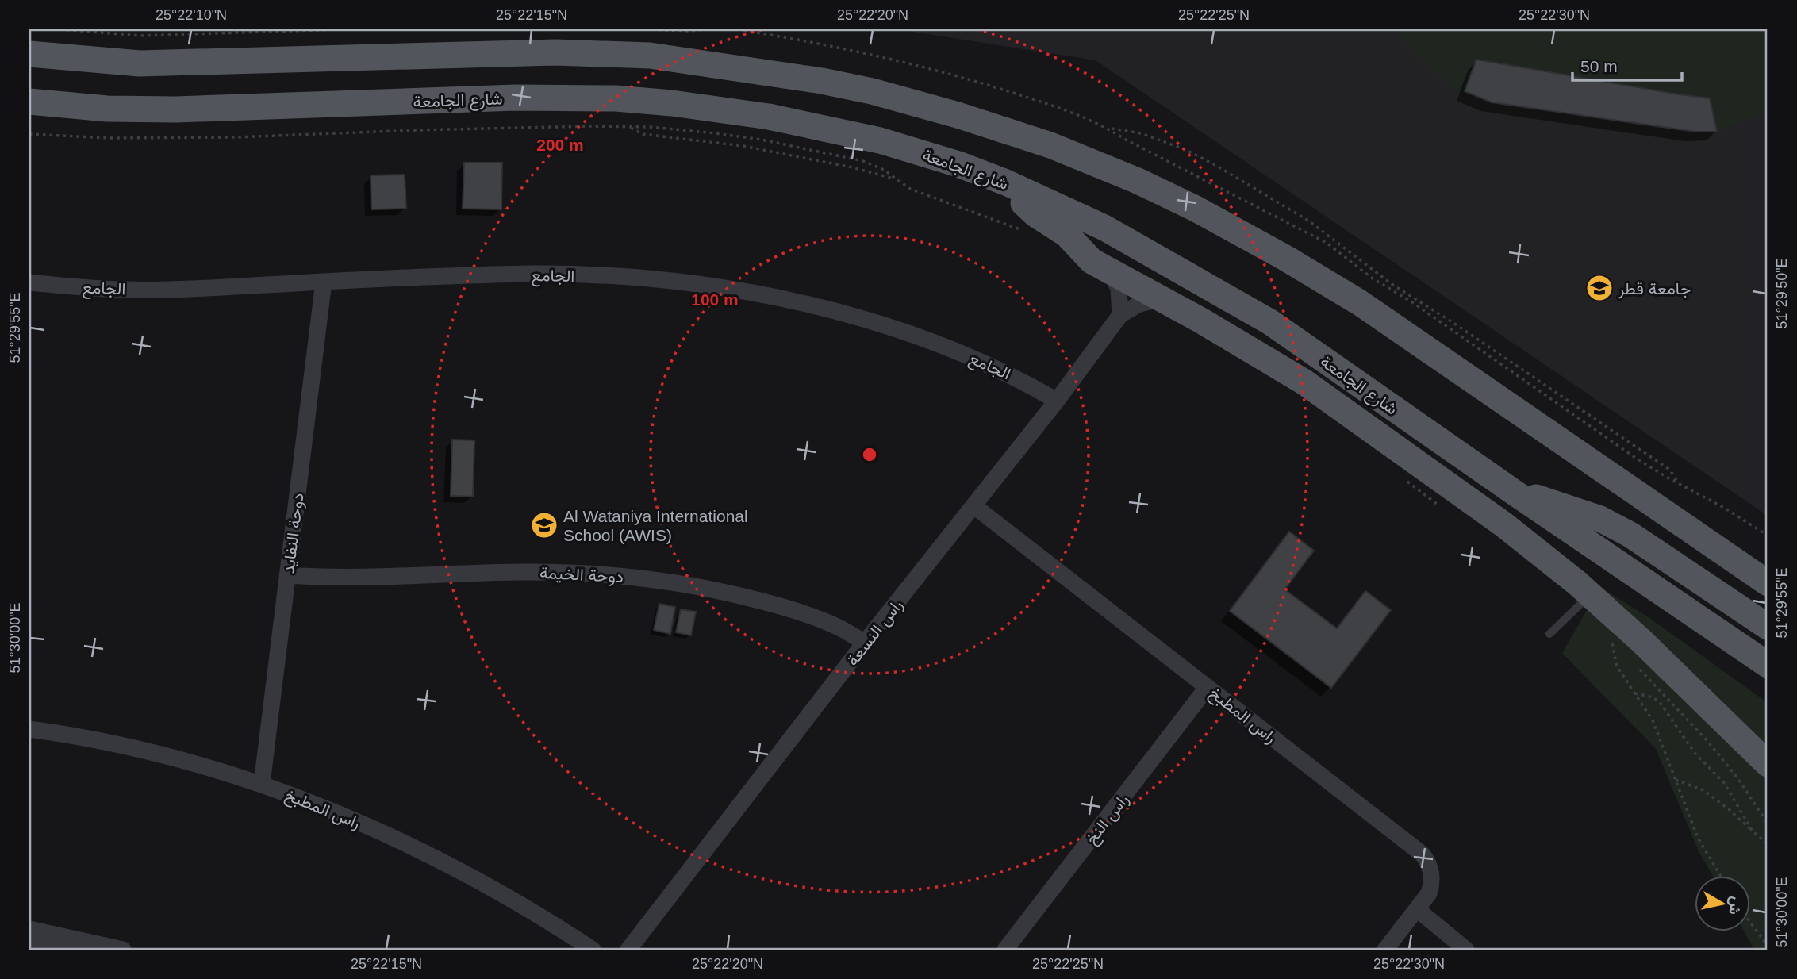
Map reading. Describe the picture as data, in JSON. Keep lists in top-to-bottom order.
{
  "streets": {
    "main road": ["شارع الجامعة"],
    "street": [
      "الجامع",
      "دوحة النفايد",
      "دوحة الخيمة",
      "راس النسعة",
      "راس المطبخ",
      "راس النخ"
    ]
  },
  "crossings": [
    ["الجامع", "دوحة النفايد"],
    ["الجامع", "راس النسعة"],
    ["دوحة النفايد", "دوحة الخيمة"],
    ["دوحة النفايد", "راس المطبخ"],
    ["دوحة الخيمة", "راس النسعة"],
    ["راس النسعة", "راس المطبخ"],
    ["راس المطبخ", "راس النخ"]
  ],
  "places": {
    "school or university": ["جامعة قطر", "Al Wataniya International School (AWIS)"]
  },
  "scale_bar": "50 m",
  "north": "right",
  "coordinates": [
    "25°22'10\"N",
    "25°22'15\"N",
    "25°22'20\"N",
    "25°22'25\"N",
    "25°22'30\"N",
    "51°29'50\"E",
    "51°29'55\"E",
    "51°30'00\"E"
  ],
  "rings": ["200 m", "100 m"]
}
